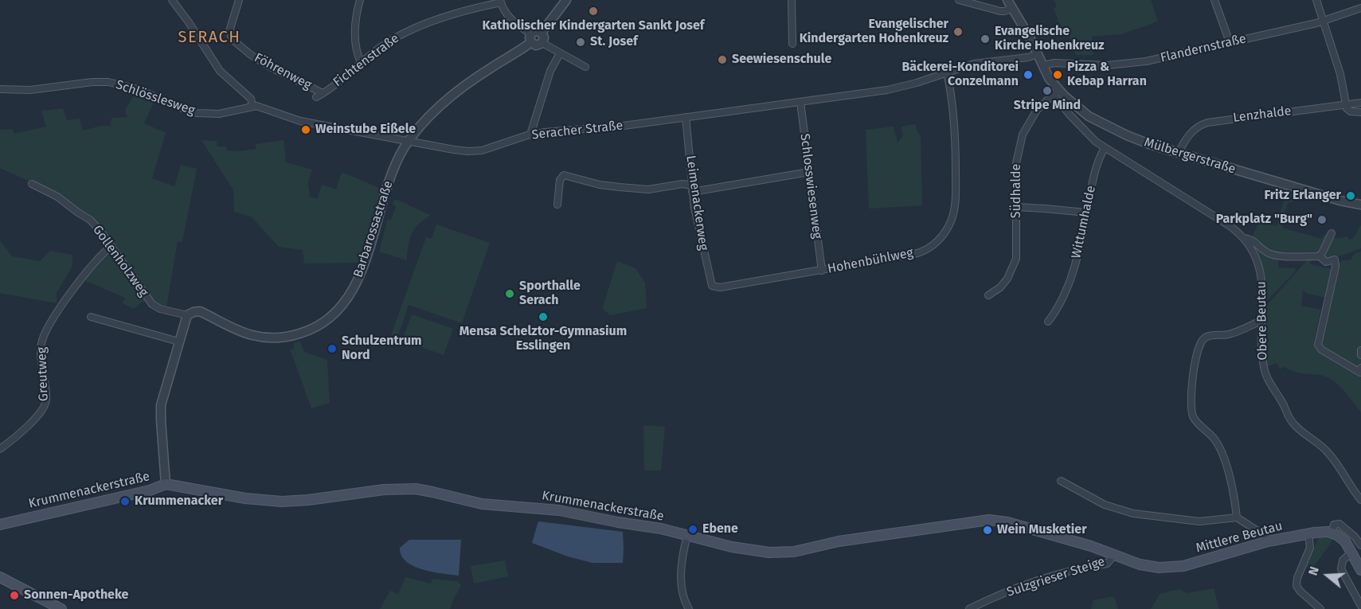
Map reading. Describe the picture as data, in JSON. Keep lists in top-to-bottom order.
{
  "streets": {
    "main road": ["Krummenackerstraße", "Mittlere Beutau"],
    "street": [
      "Flandernstraße",
      "Fichtenstraße",
      "Föhrenweg",
      "Schlösslesweg",
      "Lenzhalde",
      "Seracher Straße",
      "Mülbergerstraße",
      "Schlosswiesenweg",
      "Südhalde",
      "Leimenackerweg",
      "Wittumhalde",
      "Barbarossastraße",
      "Gollenholzweg",
      "Hohenbühlweg",
      "Obere Beutau",
      "Greutweg",
      "Sulzgrieser Steige"
    ]
  },
  "crossings": [
    ["Flandernstraße", "Mülbergerstraße"],
    ["Fichtenstraße", "Föhrenweg"],
    ["Schlösslesweg", "Seracher Straße"],
    ["Lenzhalde", "Mülbergerstraße"],
    ["Seracher Straße", "Mülbergerstraße"],
    ["Seracher Straße", "Schlosswiesenweg"],
    ["Seracher Straße", "Leimenackerweg"],
    ["Seracher Straße", "Barbarossastraße"],
    ["Seracher Straße", "Hohenbühlweg"],
    ["Mülbergerstraße", "Südhalde"],
    ["Mülbergerstraße", "Obere Beutau"],
    ["Schlosswiesenweg", "Hohenbühlweg"],
    ["Südhalde", "Obere Beutau"],
    ["Leimenackerweg", "Hohenbühlweg"],
    ["Wittumhalde", "Obere Beutau"],
    ["Barbarossastraße", "Gollenholzweg"],
    ["Gollenholzweg", "Greutweg"],
    ["Krummenackerstraße", "Mittlere Beutau"],
    ["Krummenackerstraße", "Sulzgrieser Steige"],
    ["Mittlere Beutau", "Sulzgrieser Steige"]
  ],
  "districts": ["SERACH"],
  "places": [
    "Katholischer Kindergarten Sankt Josef",
    "Evangelischer Kindergarten Hohenkreuz",
    "Evangelische Kirche Hohenkreuz",
    "St. Josef",
    "Seewiesenschule",
    "Bäckerei-Konditorei Conzelmann",
    "Pizza & Kebap Harran",
    "Stripe Mind",
    "Weinstube Eißele",
    "Fritz Erlanger",
    "Parkplatz \"Burg\"",
    "Sporthalle Serach",
    "Mensa Schelztor-Gymnasium Esslingen",
    "Schulzentrum Nord",
    "Krummenacker",
    "Ebene",
    "Wein Musketier",
    "Sonnen-Apotheke"
  ],
  "north": "left"
}
